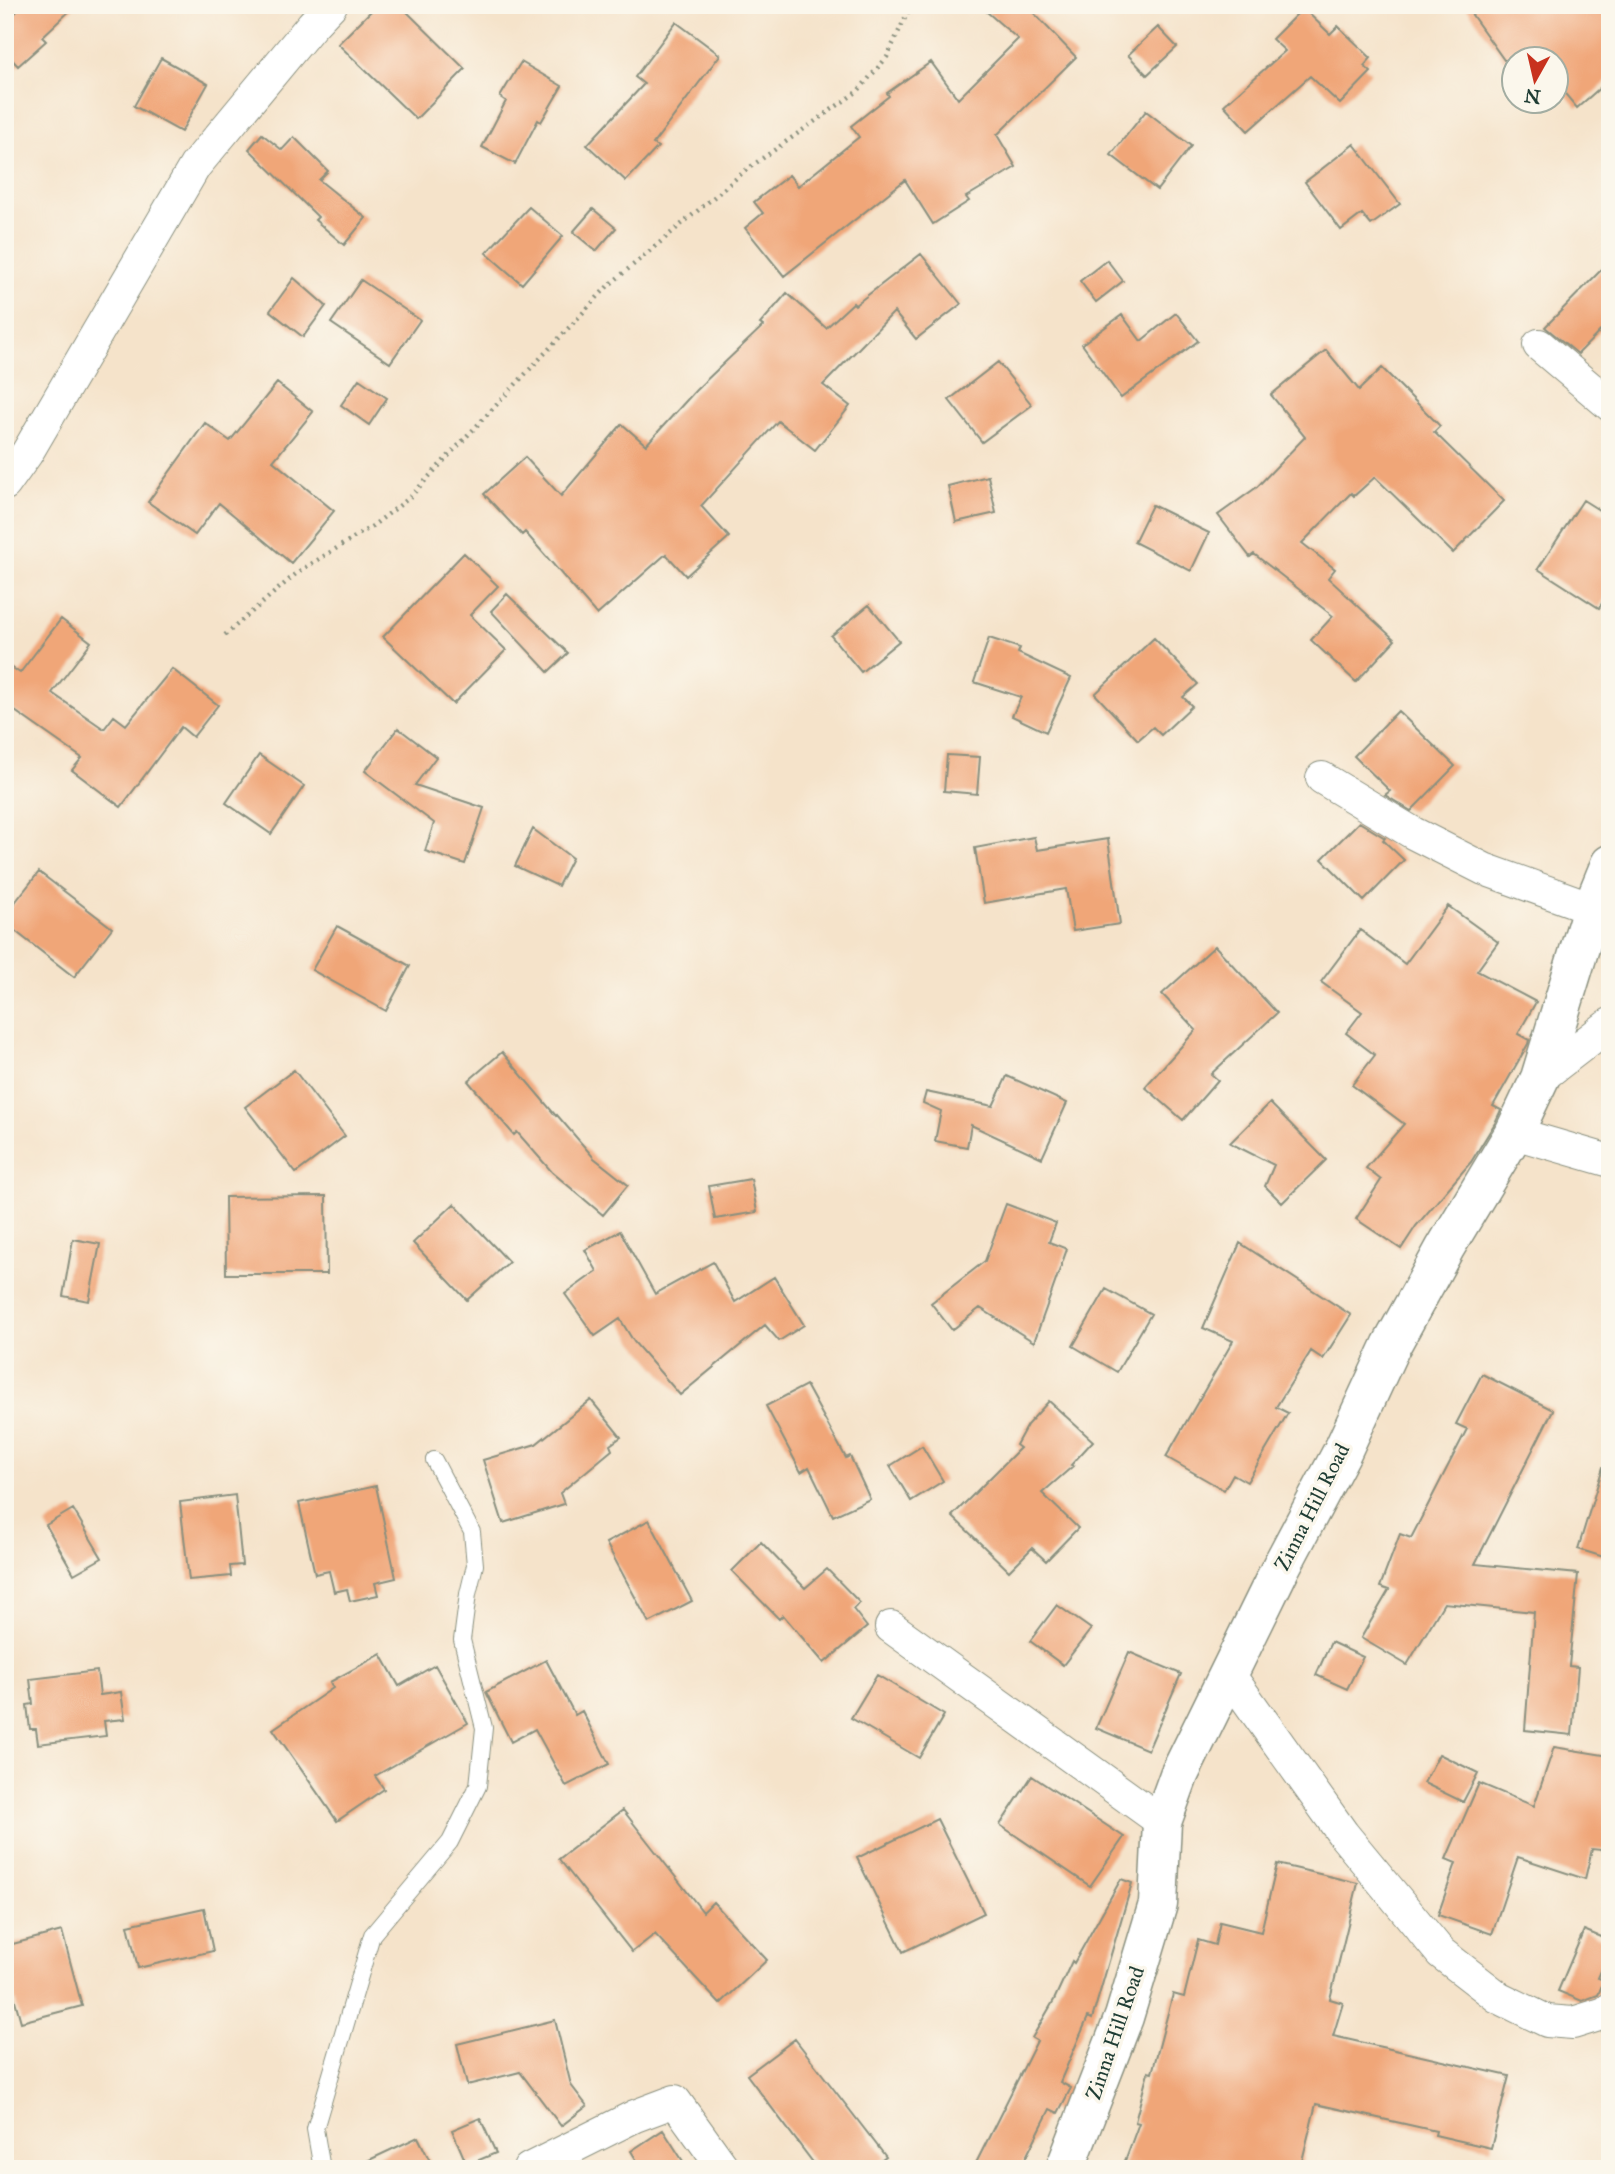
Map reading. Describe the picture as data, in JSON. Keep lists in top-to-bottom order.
{
  "streets": {
    "street": ["Zinna Hill Road"]
  },
  "north": "bottom"
}
